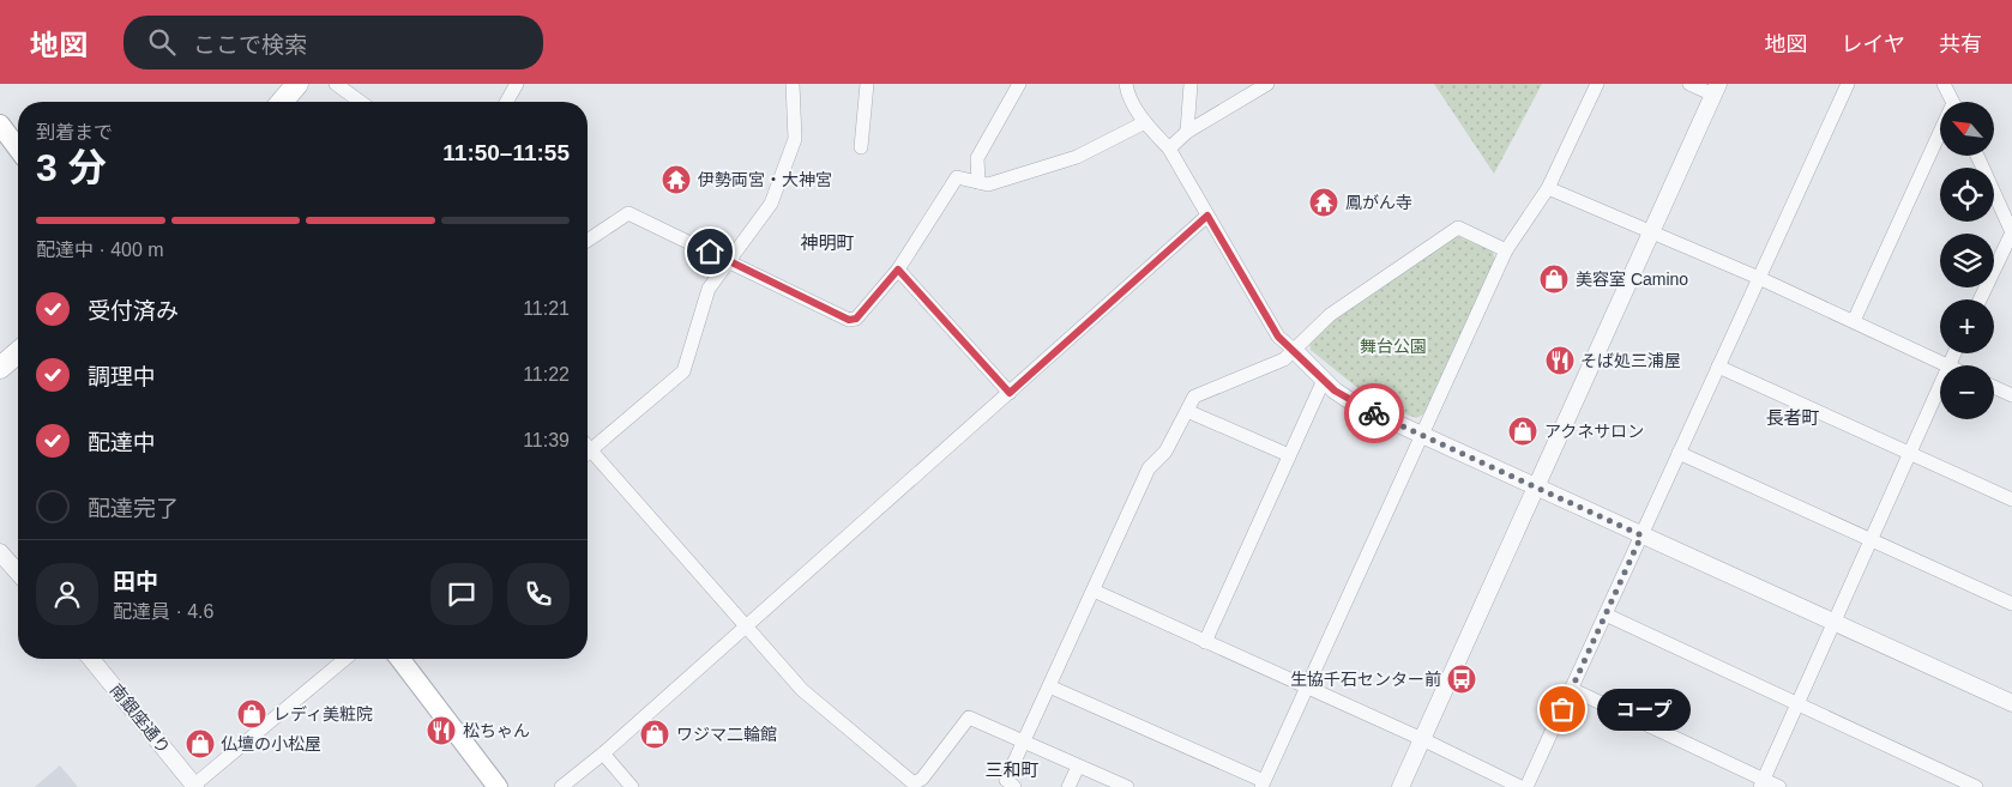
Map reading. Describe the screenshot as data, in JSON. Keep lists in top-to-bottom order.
{
  "streets": {
    "street": ["南銀座通り"]
  },
  "districts": ["神明町", "長者町", "三和町"],
  "parks": ["舞台公園"],
  "places": {
    "temple": ["伊勢両宮・大神宮", "鳳がん寺"],
    "shop": [
      "美容室 Camino",
      "アクネサロン",
      "レディ美粧院",
      "ワジマ二輪館",
      "仏壇の小松屋"
    ],
    "restaurant": ["そば処三浦屋", "松ちゃん"],
    "bus stop": ["生協千石センター前"],
    "other": ["コープ"]
  },
  "north": "top left",
  "page": {
    "header": "地図",
    "search": "ここで検索",
    "nav": ["地図", "レイヤ", "共有"],
    "map_buttons": ["+", "−"],
    "heading": ["3 分", "到着まで", "11:50–11:55"],
    "panel": ["田中", "配達員 · 4.6"],
    "bar": "配達中 · 400 m",
    "list": [
      ["受付済み", "11:21"],
      ["調理中", "11:22"],
      ["配達中", "11:39"],
      "配達完了"
    ],
    "bubble": "コープ"
  }
}
